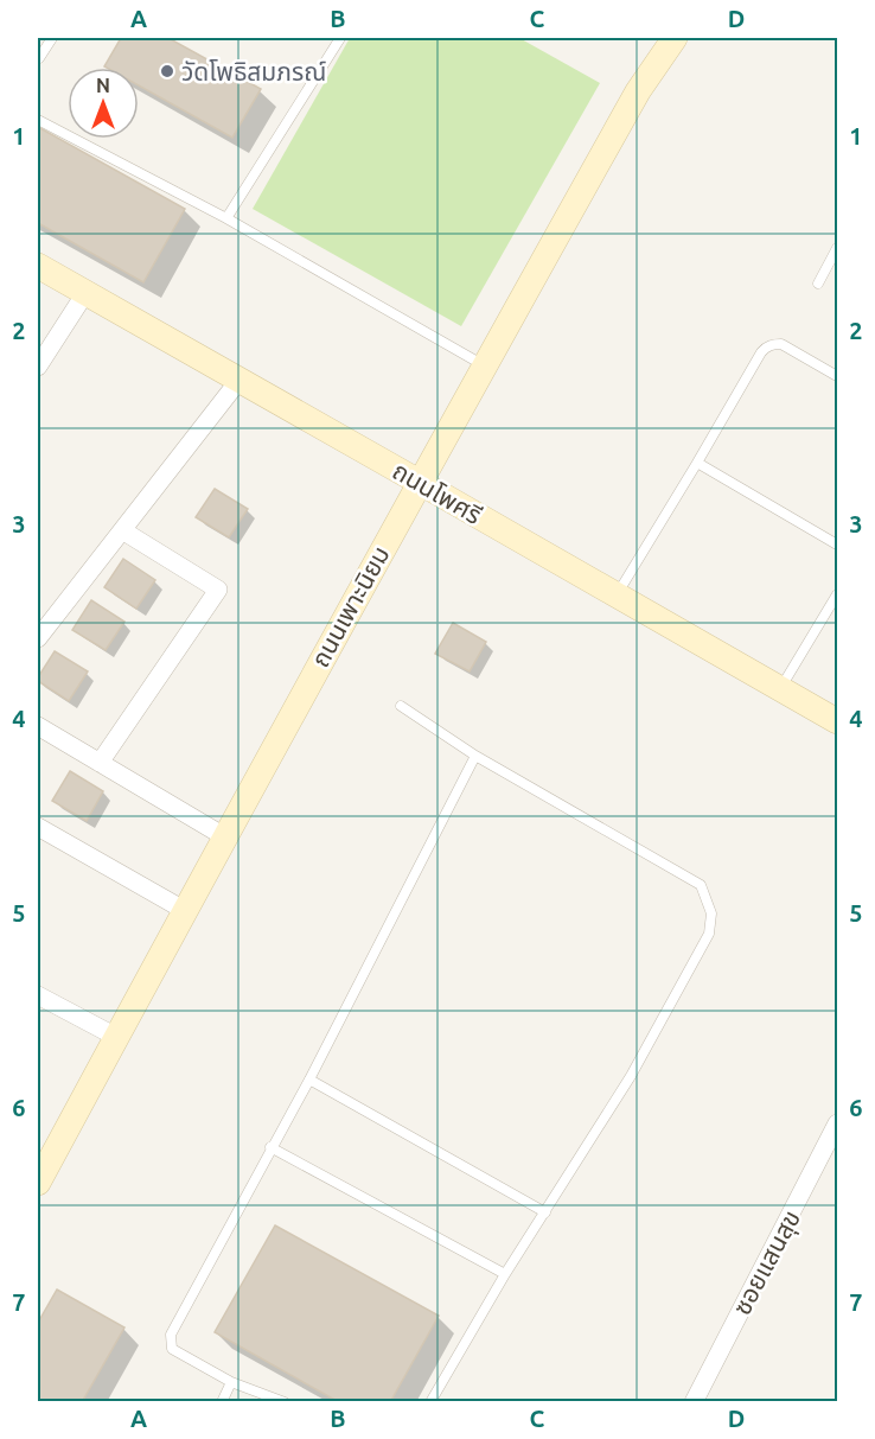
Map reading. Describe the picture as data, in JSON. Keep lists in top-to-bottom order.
{
  "streets": {
    "street": ["ถนนโพศรี", "ถนนเพาะนิยม", "ซอยแสนสุข"]
  },
  "crossings": [
    ["ถนนโพศรี", "ถนนเพาะนิยม"]
  ],
  "places": ["วัดโพธิสมภรณ์"],
  "north": "top",
  "grid": {
    "columns": [
      "A",
      "B",
      "C",
      "D"
    ],
    "rows": [
      "1",
      "2",
      "3",
      "4",
      "5",
      "6",
      "7"
    ]
  }
}
